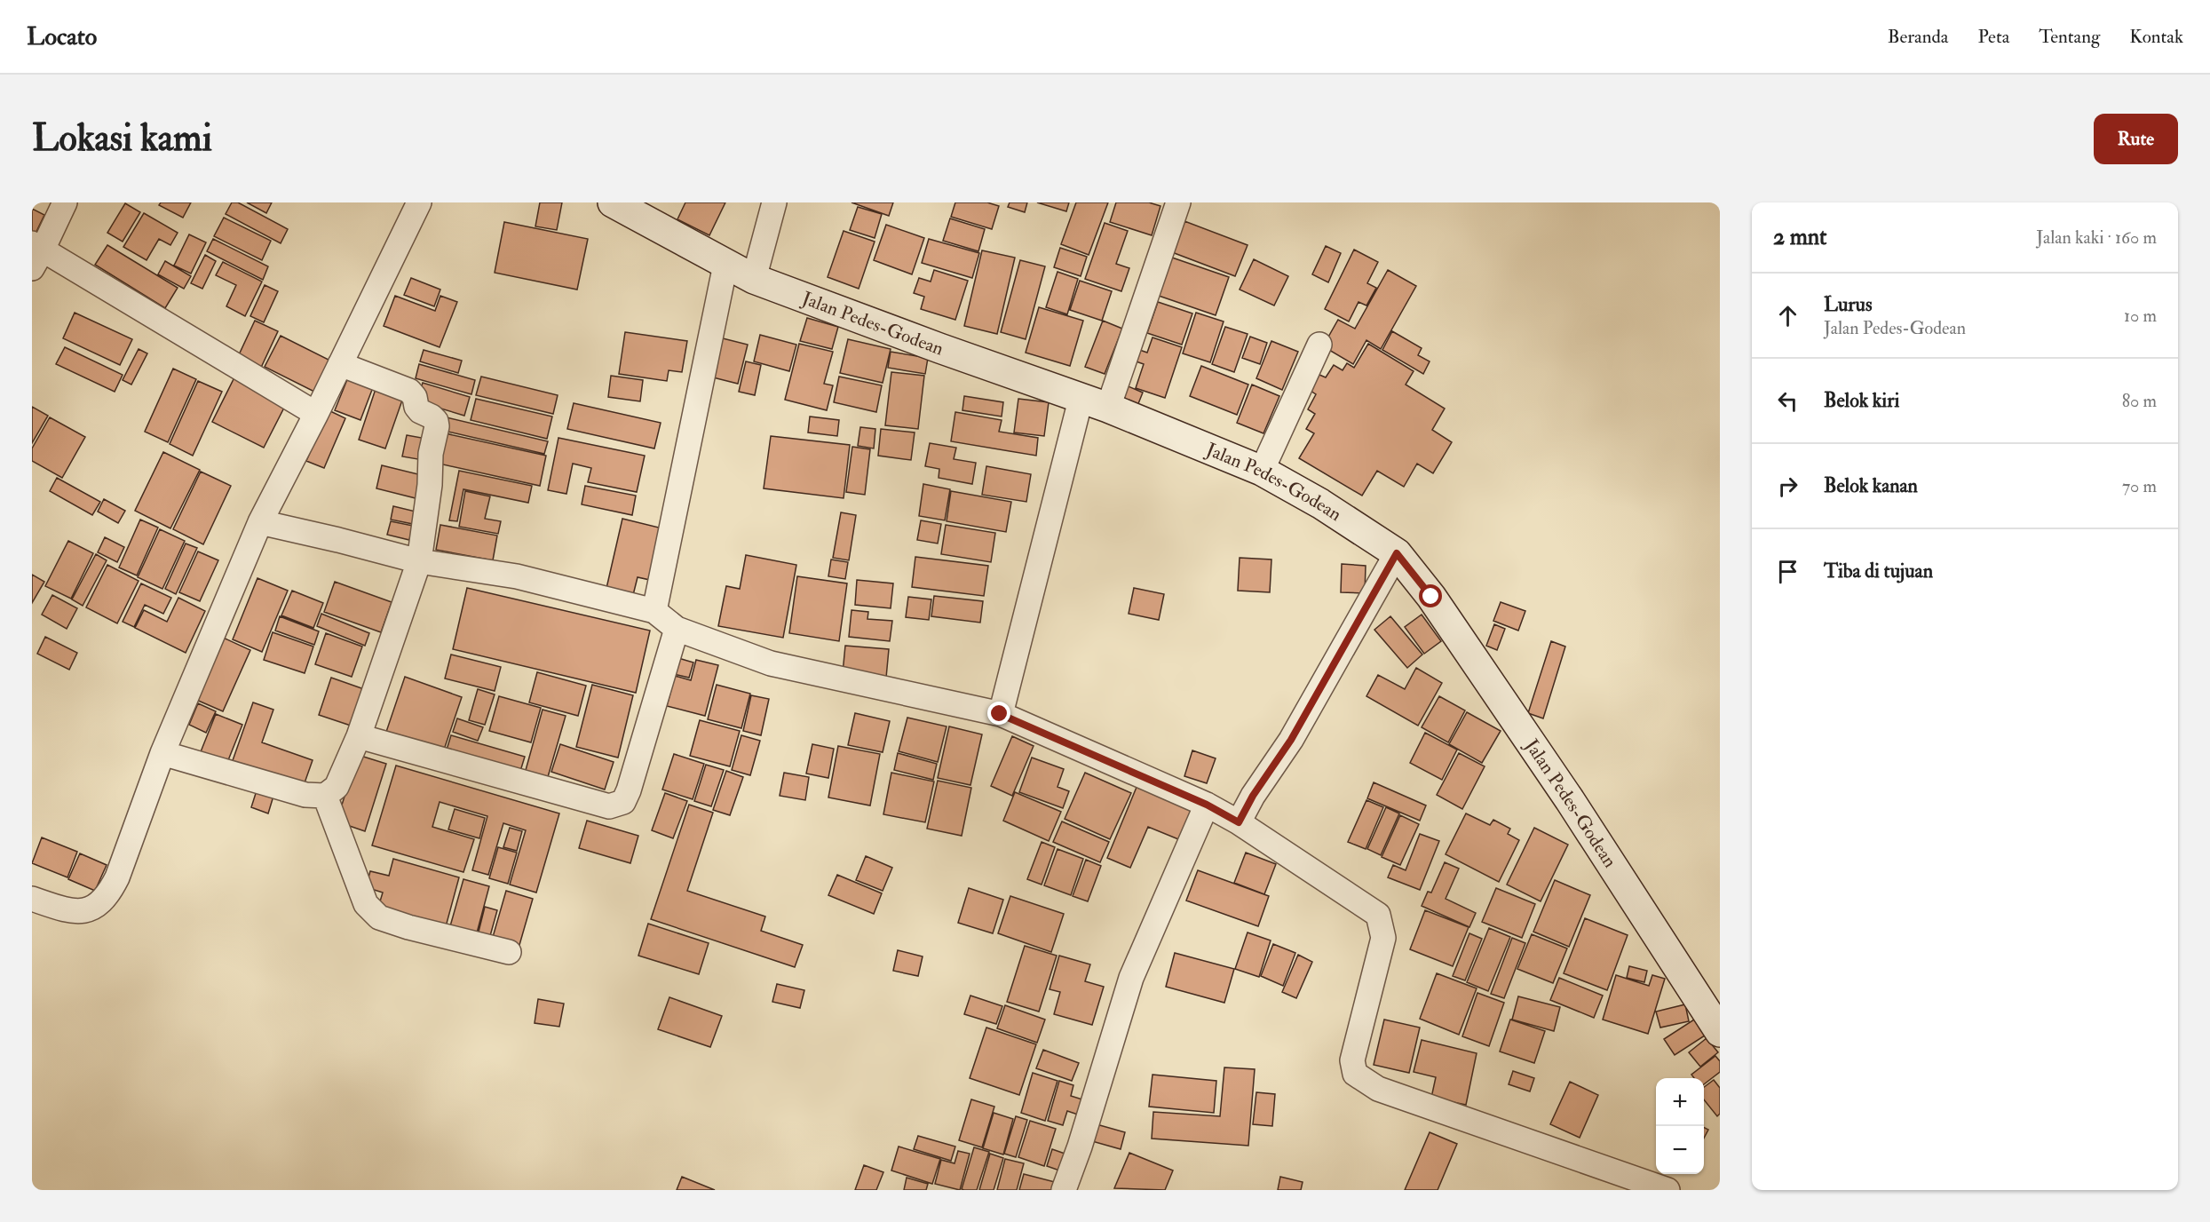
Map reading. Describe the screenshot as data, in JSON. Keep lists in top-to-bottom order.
{
  "streets": {
    "street": ["Jalan Pedes-Godean"]
  },
  "page": {
    "header": "Locato",
    "nav": [
      "Beranda",
      "Peta",
      "Tentang",
      "Kontak"
    ],
    "buttons": "Rute",
    "title": "Lokasi kami",
    "heading": ["2 mnt", "Jalan kaki · 160 m"],
    "list": [
      ["Lurus", "Jalan Pedes-Godean", "10 m"],
      ["Belok kiri", "80 m"],
      ["Belok kanan", "70 m"],
      "Tiba di tujuan"
    ],
    "map_buttons": ["+", "−"]
  }
}
